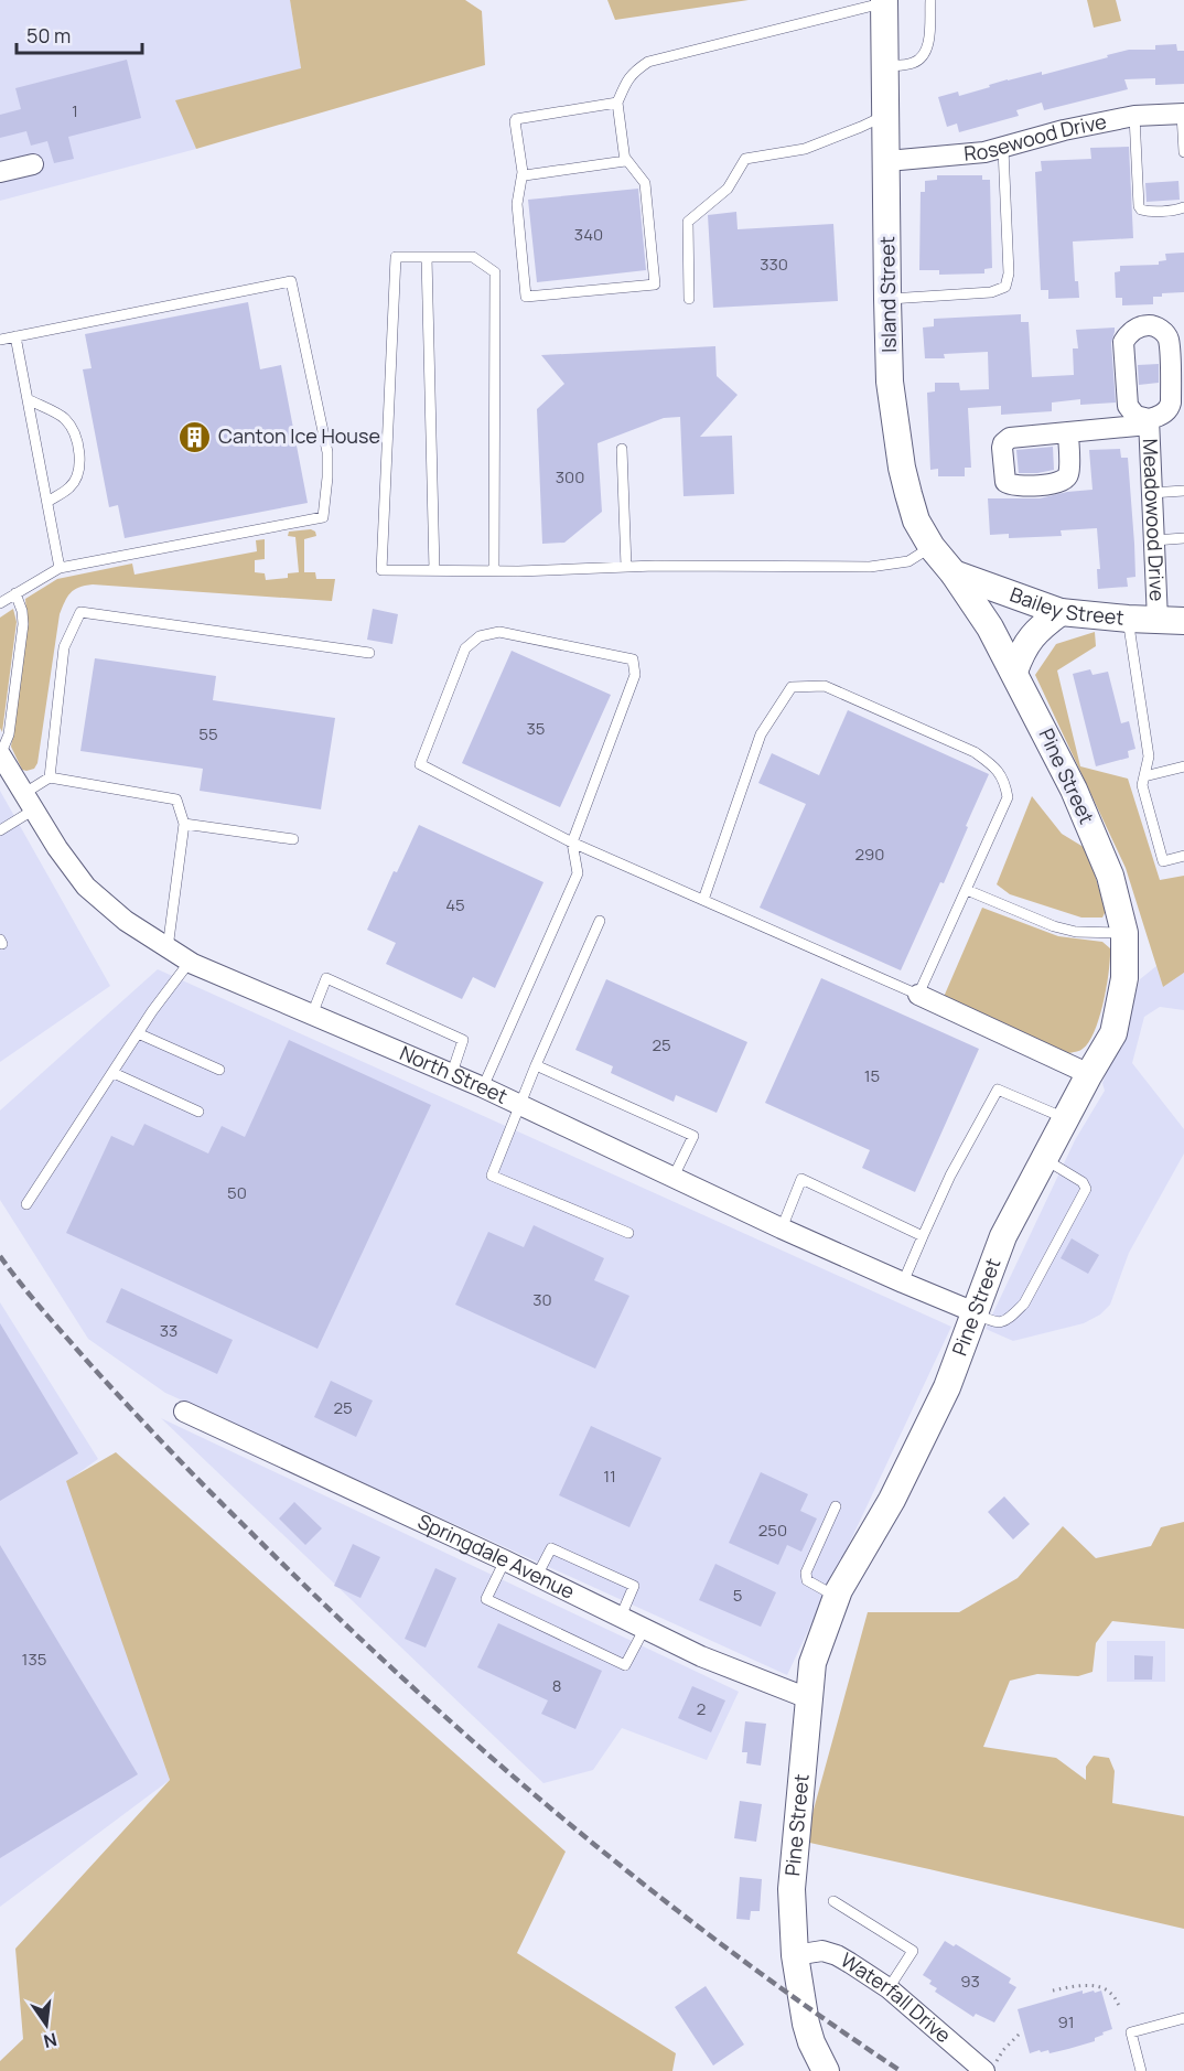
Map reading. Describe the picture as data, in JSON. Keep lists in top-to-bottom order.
{
  "streets": {
    "street": [
      "Rosewood Drive",
      "Island Street",
      "Meadowood Drive",
      "Bailey Street",
      "Pine Street",
      "North Street",
      "Springdale Avenue",
      "Waterfall Drive"
    ]
  },
  "crossings": [
    ["Rosewood Drive", "Island Street"],
    ["Island Street", "Bailey Street"],
    ["Island Street", "Pine Street"],
    ["Meadowood Drive", "Bailey Street"],
    ["Bailey Street", "Pine Street"],
    ["Pine Street", "North Street"],
    ["Pine Street", "Springdale Avenue"],
    ["Pine Street", "Waterfall Drive"]
  ],
  "places": {
    "building": ["Canton Ice House"]
  },
  "house_numbers": [
    "1",
    "340",
    "330",
    "300",
    "35",
    "55",
    "290",
    "45",
    "25",
    "15",
    "50",
    "30",
    "33",
    "25",
    "11",
    "250",
    "5",
    "135",
    "8",
    "2",
    "93",
    "91"
  ],
  "scale_bar": "50 m",
  "north": "bottom"
}
